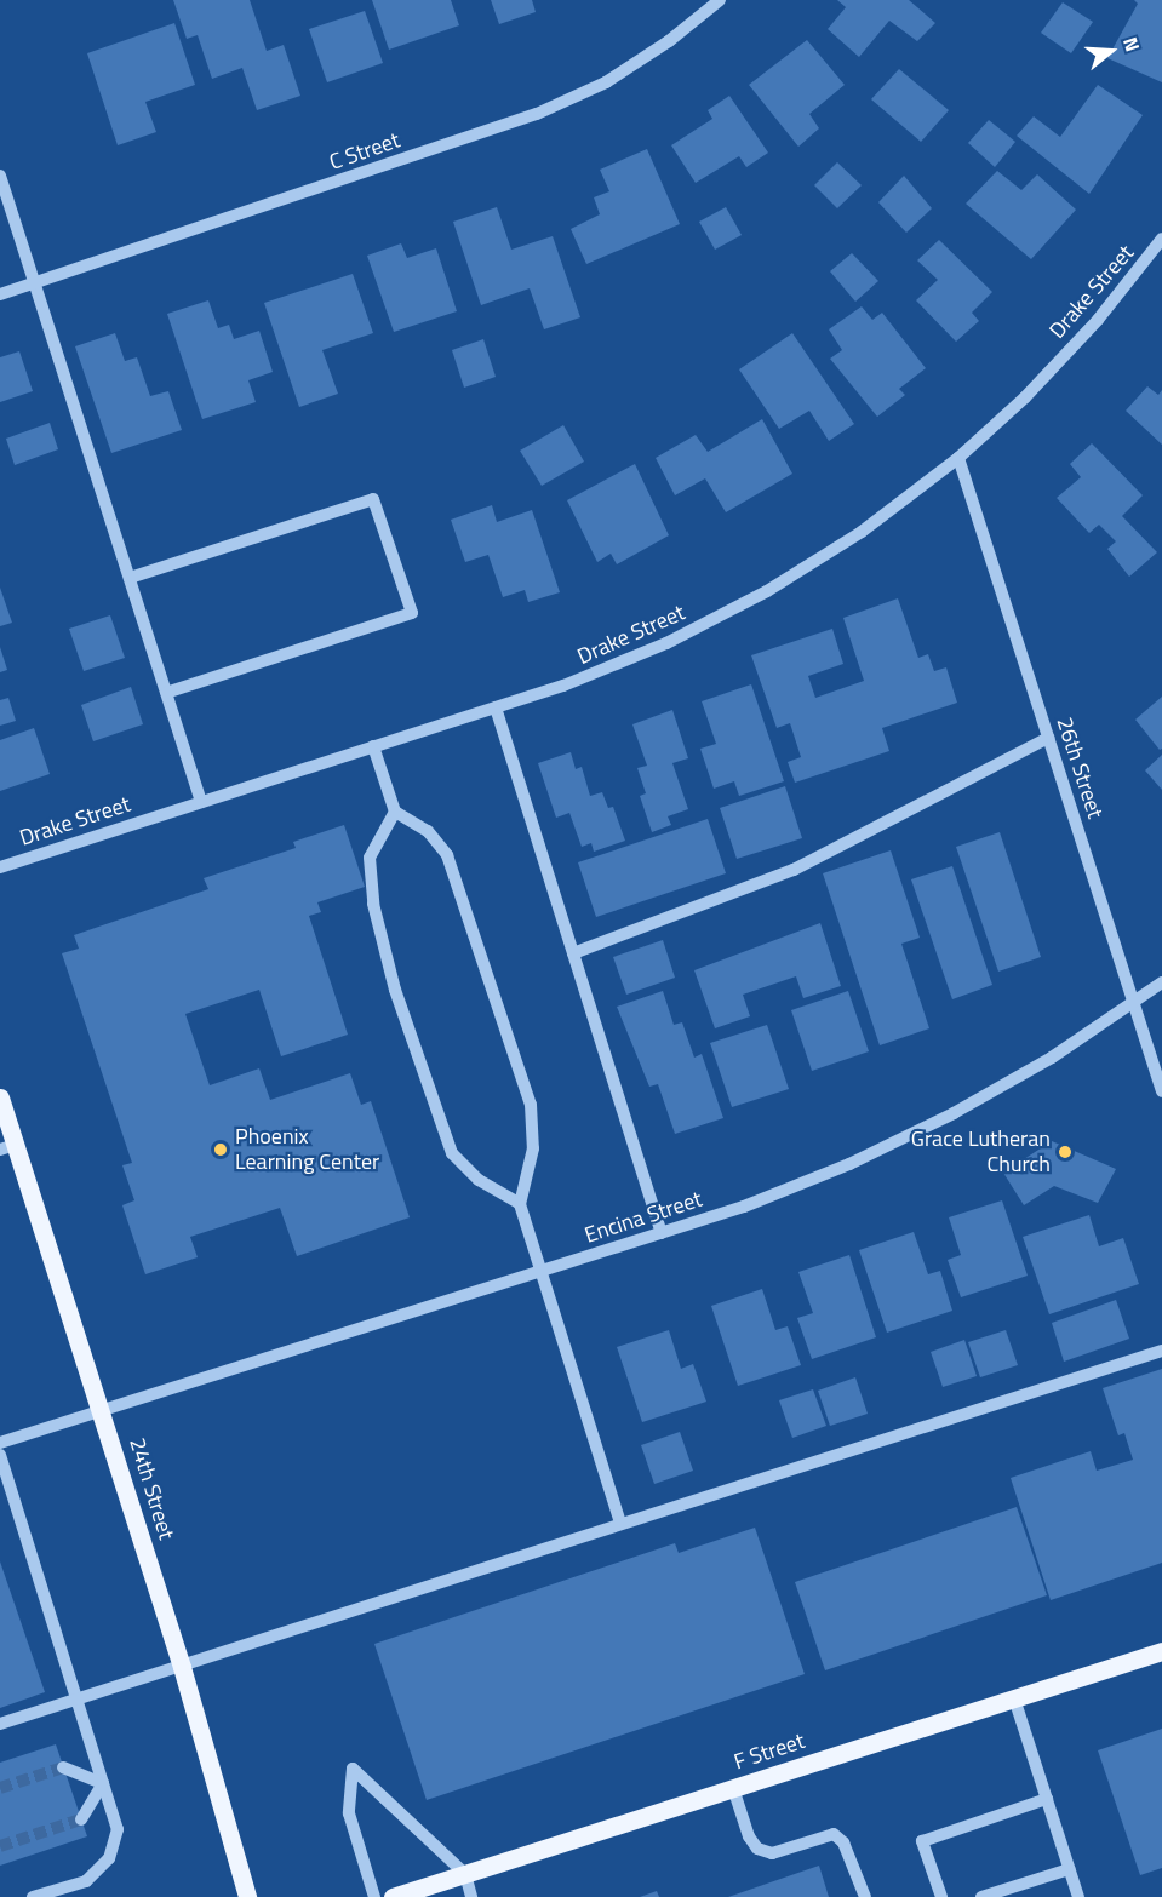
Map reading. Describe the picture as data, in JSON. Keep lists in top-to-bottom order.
{
  "streets": {
    "main road": ["24th Street", "F Street"],
    "street": [
      "C Street",
      "Drake Street",
      "26th Street",
      "Encina Street"
    ]
  },
  "crossings": [
    ["Drake Street", "26th Street"],
    ["26th Street", "Encina Street"],
    ["Encina Street", "24th Street"]
  ],
  "places": ["Phoenix Learning Center", "Grace Lutheran Church"],
  "north": "right"
}
